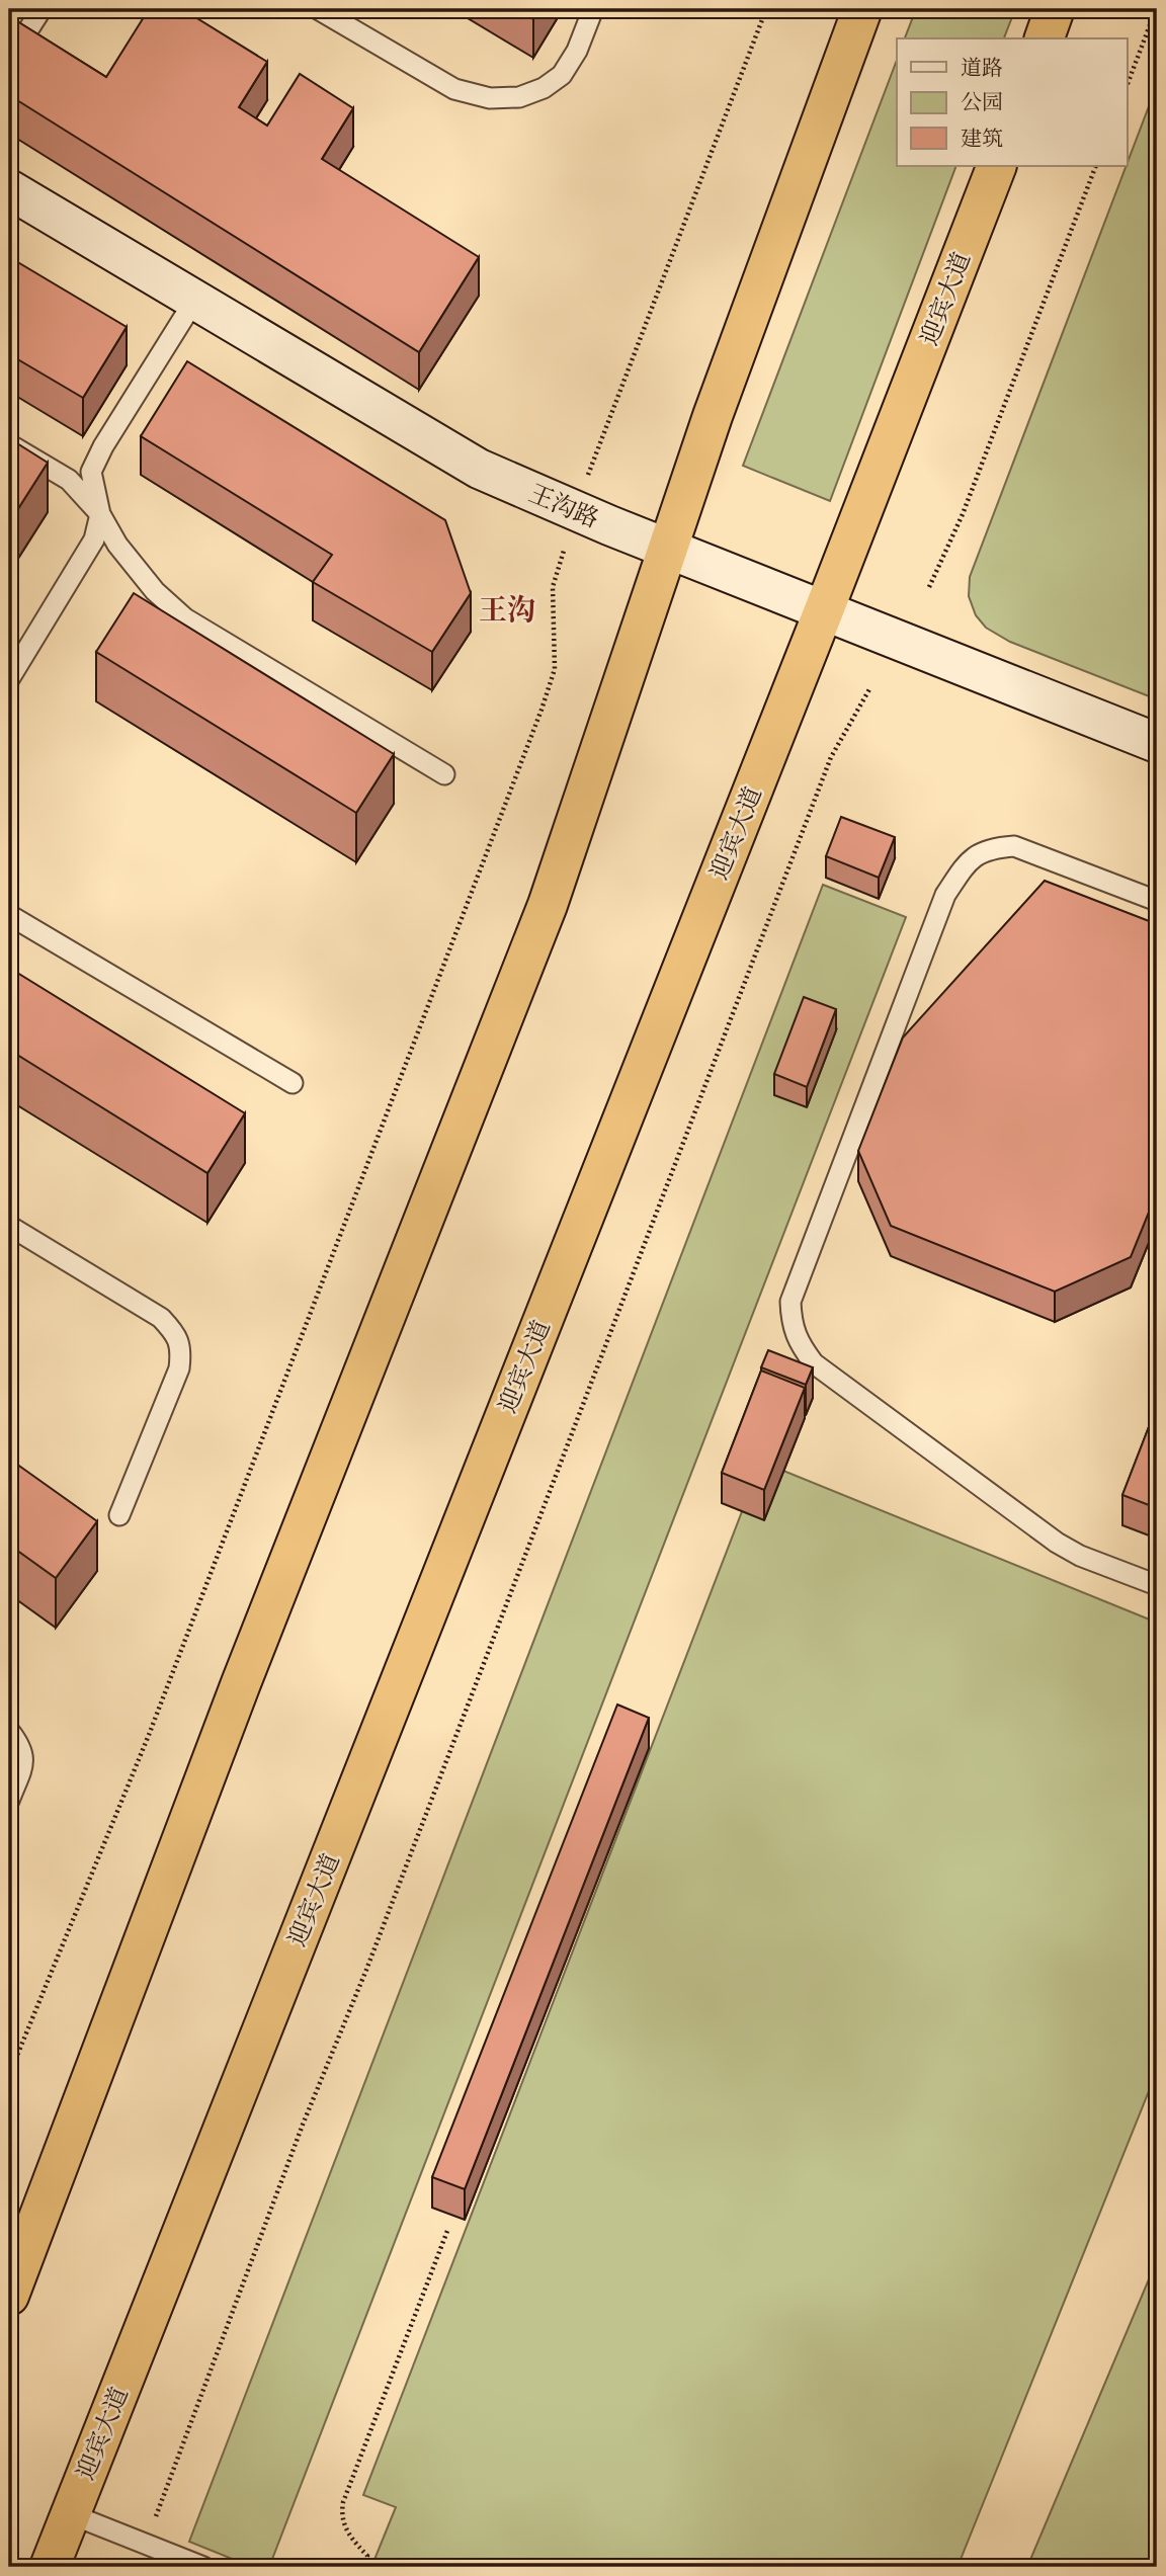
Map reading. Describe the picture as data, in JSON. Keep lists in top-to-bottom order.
{
  "streets": {
    "highway": ["迎宾大道"],
    "street": ["王沟路"]
  },
  "crossings": [
    ["迎宾大道", "王沟路"]
  ],
  "districts": ["王沟"],
  "legend": ["道路", "公园", "建筑"]
}
